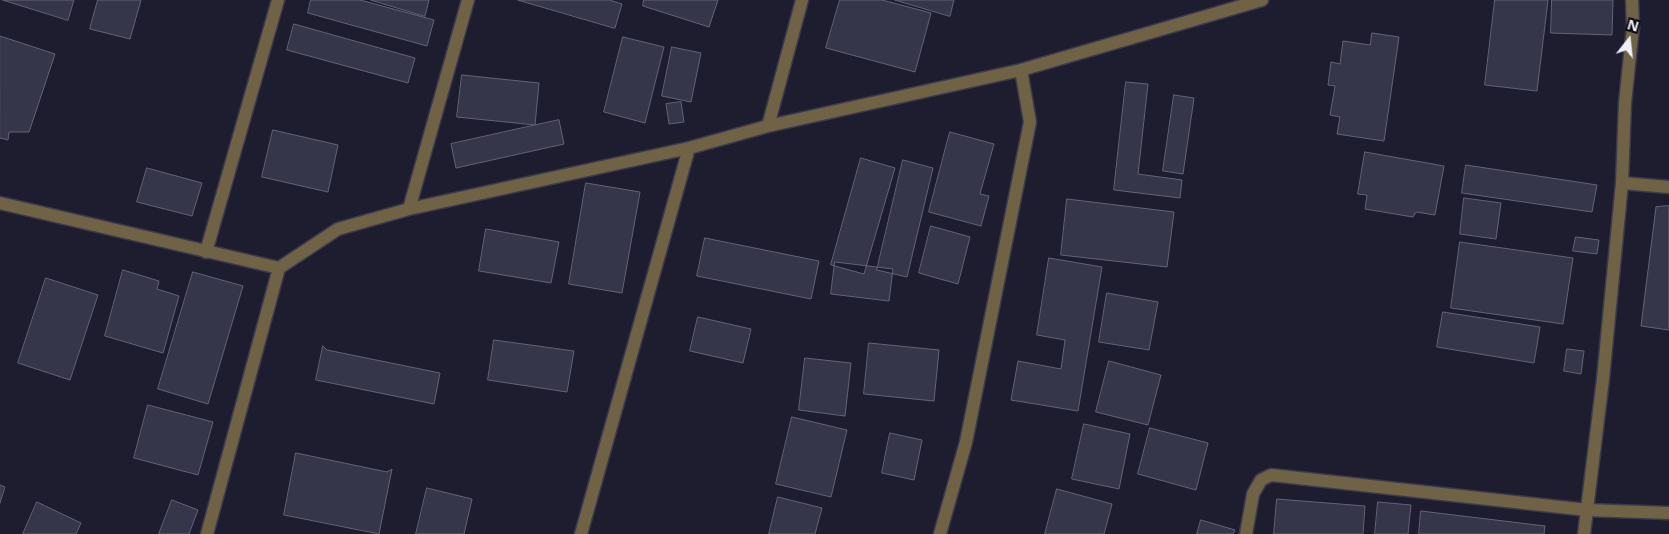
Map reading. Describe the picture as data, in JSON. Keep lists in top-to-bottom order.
{
  "north": "top"
}
